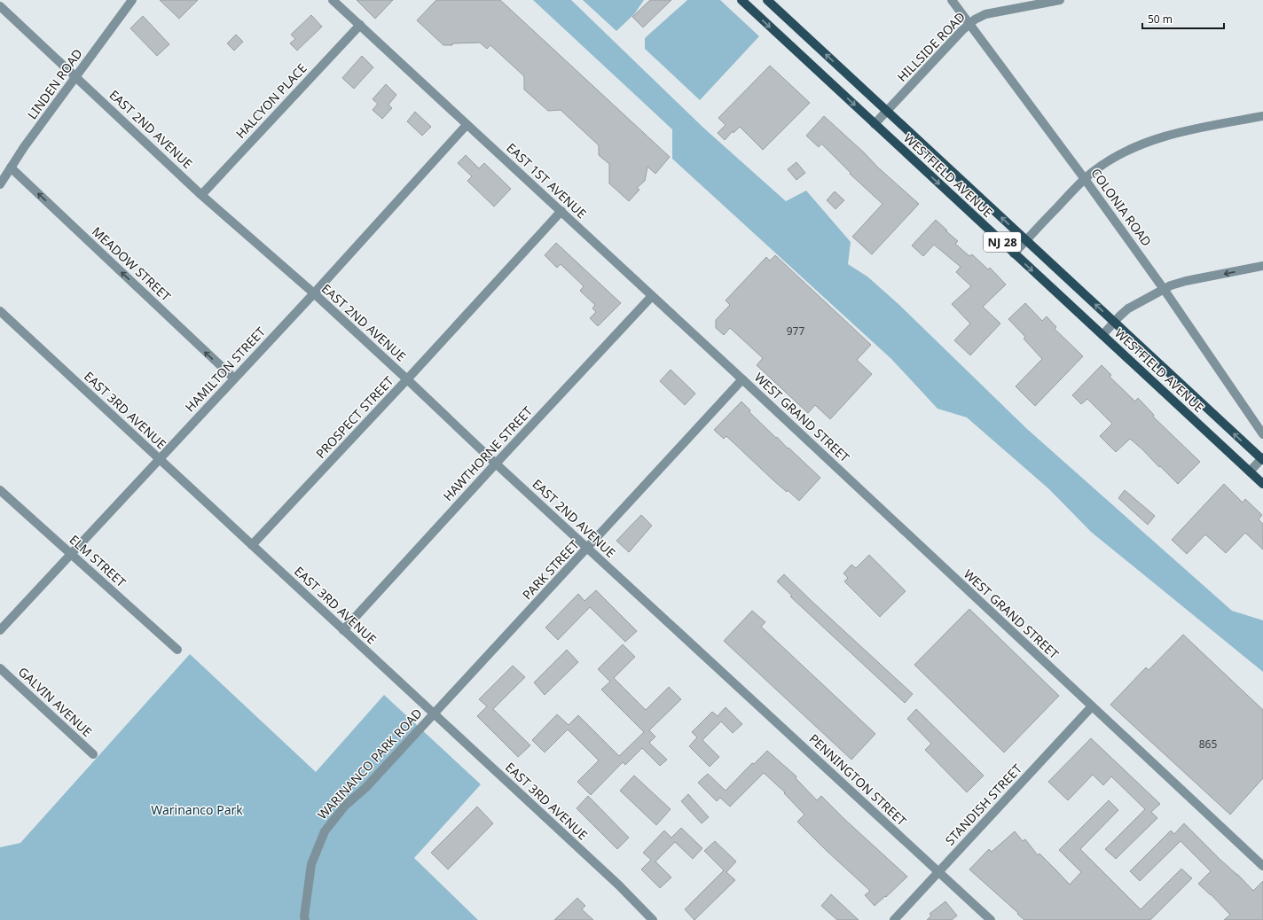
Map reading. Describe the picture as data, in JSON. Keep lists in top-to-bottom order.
{
  "streets": {
    "main road": ["WESTFIELD AVENUE", "NJ 28"],
    "street": [
      "HILLSIDE ROAD",
      "LINDEN ROAD",
      "HALCYON PLACE",
      "EAST 2ND AVENUE",
      "EAST 1ST AVENUE",
      "COLONIA ROAD",
      "MEADOW STREET",
      "HAMILTON STREET",
      "EAST 3RD AVENUE",
      "PROSPECT STREET",
      "WEST GRAND STREET",
      "HAWTHORNE STREET",
      "ELM STREET",
      "PARK STREET",
      "GALVIN AVENUE",
      "WARINANCO PARK ROAD",
      "PENNINGTON STREET",
      "STANDISH STREET"
    ]
  },
  "crossings": [
    ["HILLSIDE ROAD", "WESTFIELD AVENUE"],
    ["HILLSIDE ROAD", "COLONIA ROAD"],
    ["LINDEN ROAD", "EAST 2ND AVENUE"],
    ["LINDEN ROAD", "MEADOW STREET"],
    ["HALCYON PLACE", "EAST 2ND AVENUE"],
    ["HALCYON PLACE", "EAST 1ST AVENUE"],
    ["EAST 2ND AVENUE", "HAMILTON STREET"],
    ["EAST 2ND AVENUE", "PROSPECT STREET"],
    ["EAST 2ND AVENUE", "HAWTHORNE STREET"],
    ["EAST 2ND AVENUE", "PARK STREET"],
    ["EAST 2ND AVENUE", "PENNINGTON STREET"],
    ["EAST 1ST AVENUE", "HAMILTON STREET"],
    ["EAST 1ST AVENUE", "PROSPECT STREET"],
    ["EAST 1ST AVENUE", "WEST GRAND STREET"],
    ["EAST 1ST AVENUE", "HAWTHORNE STREET"],
    ["EAST 1ST AVENUE", "PARK STREET"],
    ["MEADOW STREET", "HAMILTON STREET"],
    ["HAMILTON STREET", "EAST 3RD AVENUE"],
    ["HAMILTON STREET", "ELM STREET"],
    ["EAST 3RD AVENUE", "PROSPECT STREET"],
    ["EAST 3RD AVENUE", "HAWTHORNE STREET"],
    ["EAST 3RD AVENUE", "PARK STREET"],
    ["EAST 3RD AVENUE", "WARINANCO PARK ROAD"],
    ["WEST GRAND STREET", "PARK STREET"],
    ["WEST GRAND STREET", "STANDISH STREET"],
    ["PARK STREET", "WARINANCO PARK ROAD"],
    ["PENNINGTON STREET", "STANDISH STREET"]
  ],
  "one_way": ["MEADOW STREET"],
  "parks": ["Warinanco Park"],
  "house_numbers": ["977", "865"],
  "scale_bar": "50 m"
}
